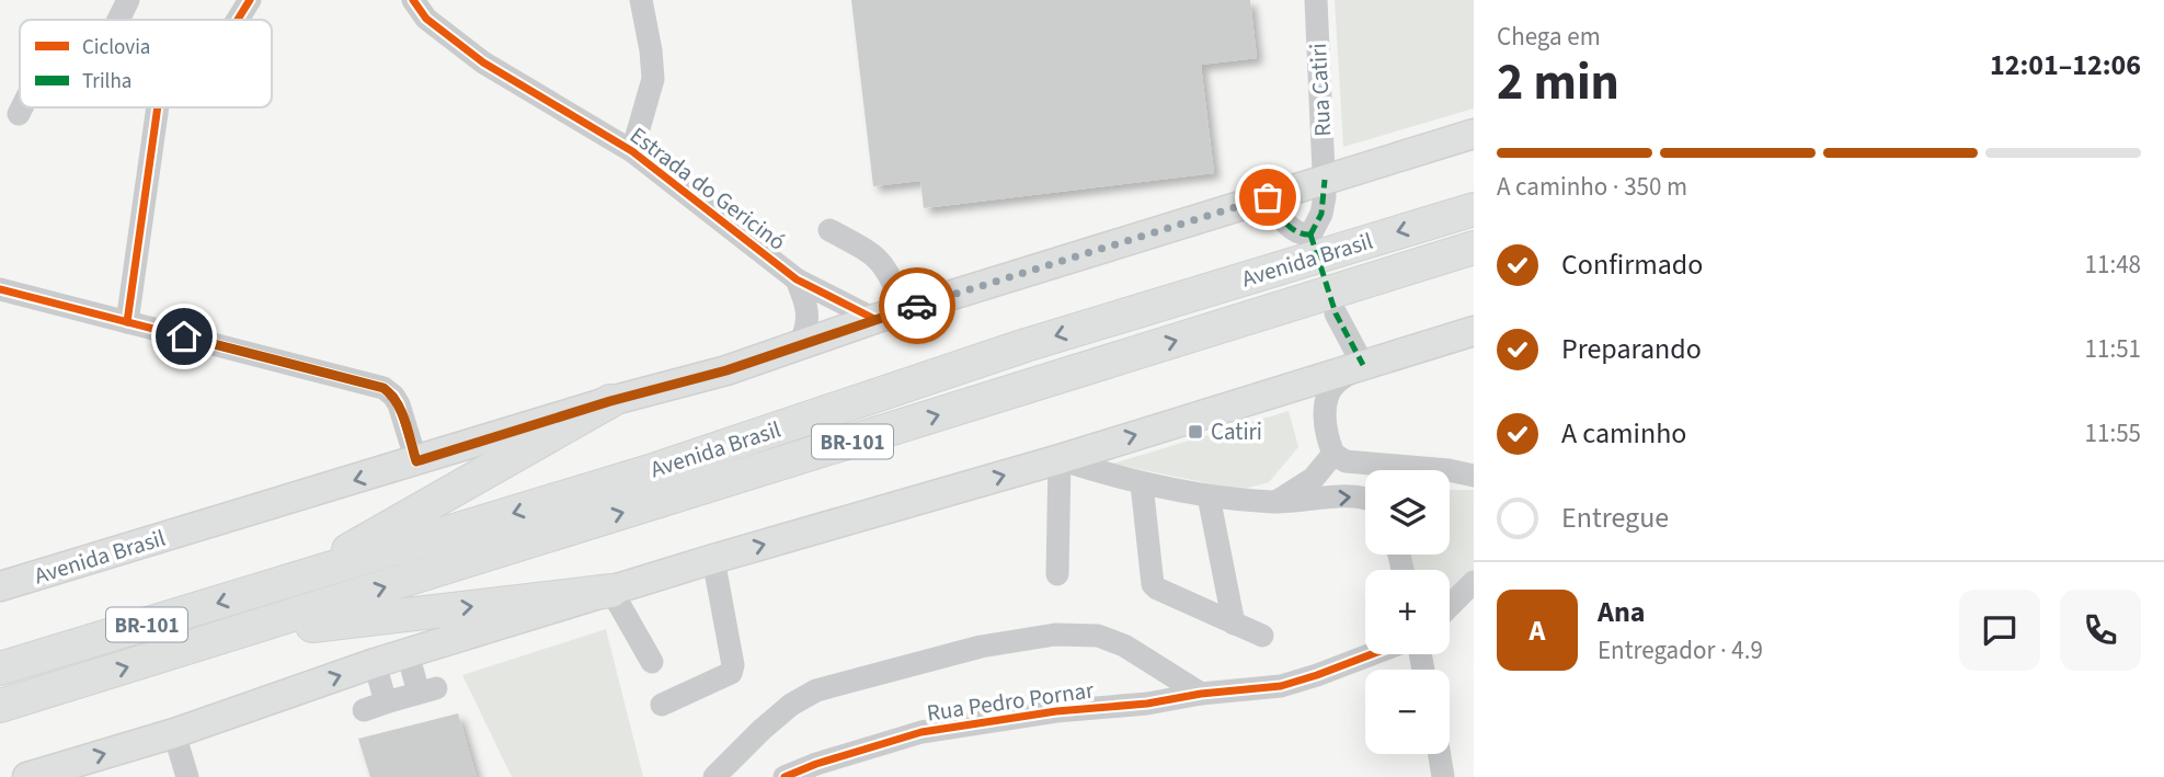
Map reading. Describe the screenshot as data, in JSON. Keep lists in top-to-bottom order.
{
  "streets": {
    "highway": ["Avenida Brasil", "BR-101"],
    "street": ["Rua Catiri", "Estrada do Gericinó", "Rua Pedro Pornar"]
  },
  "crossings": [
    ["Rua Catiri", "Avenida Brasil"],
    ["Estrada do Gericinó", "Avenida Brasil"]
  ],
  "places": {
    "transit": ["Catiri"]
  },
  "legend": ["Ciclovia", "Trilha"],
  "page": {
    "heading": ["2 min", "Chega em", "12:01–12:06"],
    "panel": ["Ana", "Entregador · 4.9"],
    "bar": "A caminho · 350 m",
    "list": [
      ["Confirmado", "11:48"],
      ["Preparando", "11:51"],
      ["A caminho", "11:55"],
      "Entregue"
    ],
    "map_buttons": ["+", "−"],
    "round": "A"
  }
}
